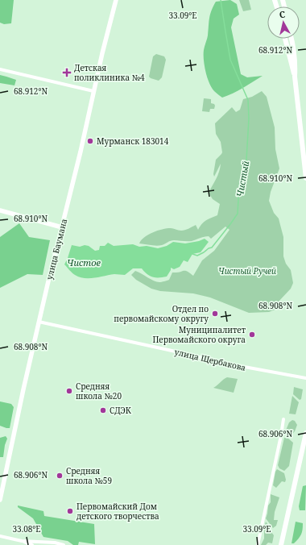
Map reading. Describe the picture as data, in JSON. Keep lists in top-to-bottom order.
{
  "streets": {
    "street": ["улица Баумана", "улица Щербакова"]
  },
  "crossings": [
    ["улица Баумана", "улица Щербакова"]
  ],
  "water": ["Чистый", "Чистое"],
  "parks": ["Чистый Ручей"],
  "places": {
    "health": ["Детская поликлиника №4"],
    "other": [
      "Мурманск 183014",
      "Отдел по первомайскому округу",
      "Муниципалитет Первомайского округа",
      "Средняя школа №20",
      "СДЭК",
      "Средняя школа №59",
      "Первомайский Дом детского творчества"
    ]
  },
  "north": "top",
  "coordinates": [
    "33.09°E",
    "68.912°N",
    "68.910°N",
    "68.908°N",
    "68.906°N",
    "33.08°E"
  ]
}
